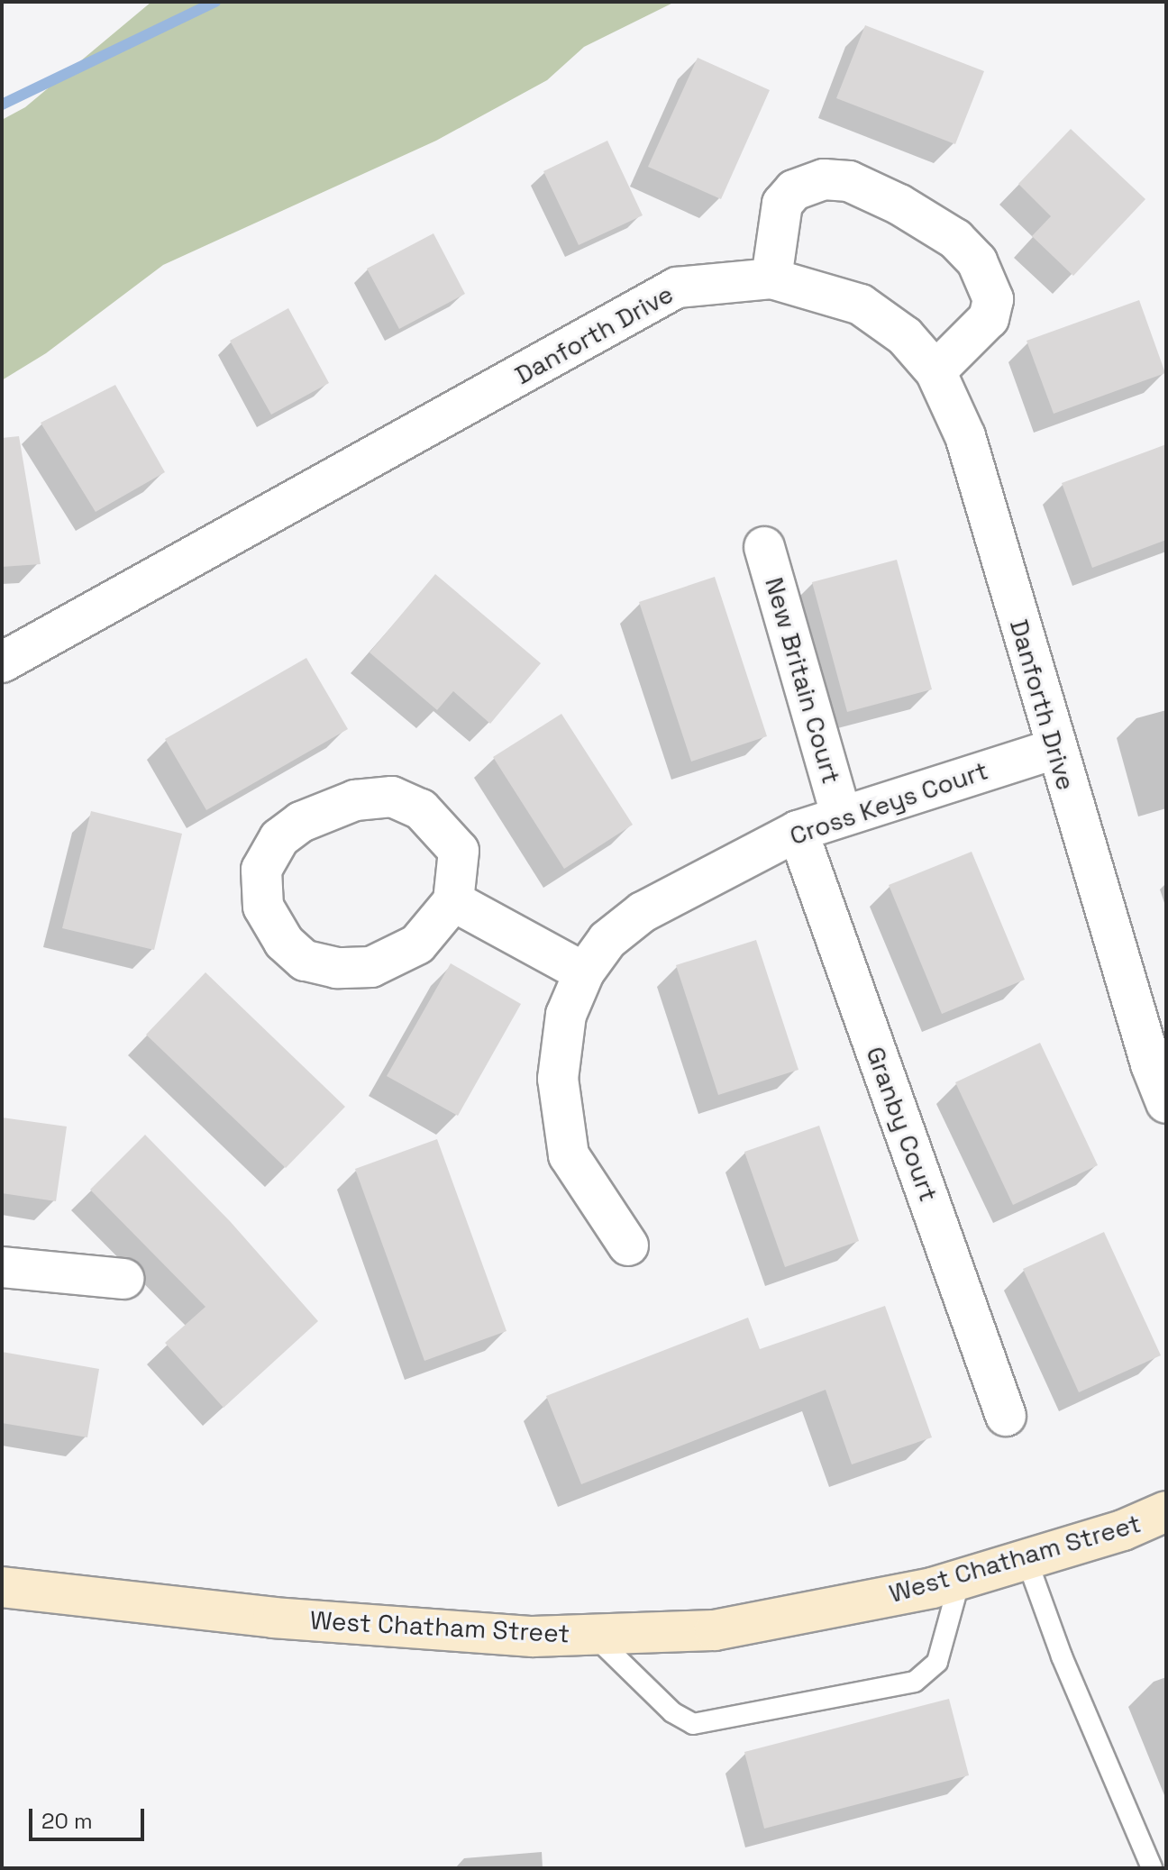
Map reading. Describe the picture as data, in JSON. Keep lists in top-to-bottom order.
{
  "streets": {
    "street": [
      "Danforth Drive",
      "New Britain Court",
      "Cross Keys Court",
      "Granby Court",
      "West Chatham Street"
    ]
  },
  "crossings": [
    ["Danforth Drive", "Cross Keys Court"],
    ["New Britain Court", "Cross Keys Court"],
    ["Cross Keys Court", "Granby Court"]
  ],
  "scale_bar": "20 m"
}
